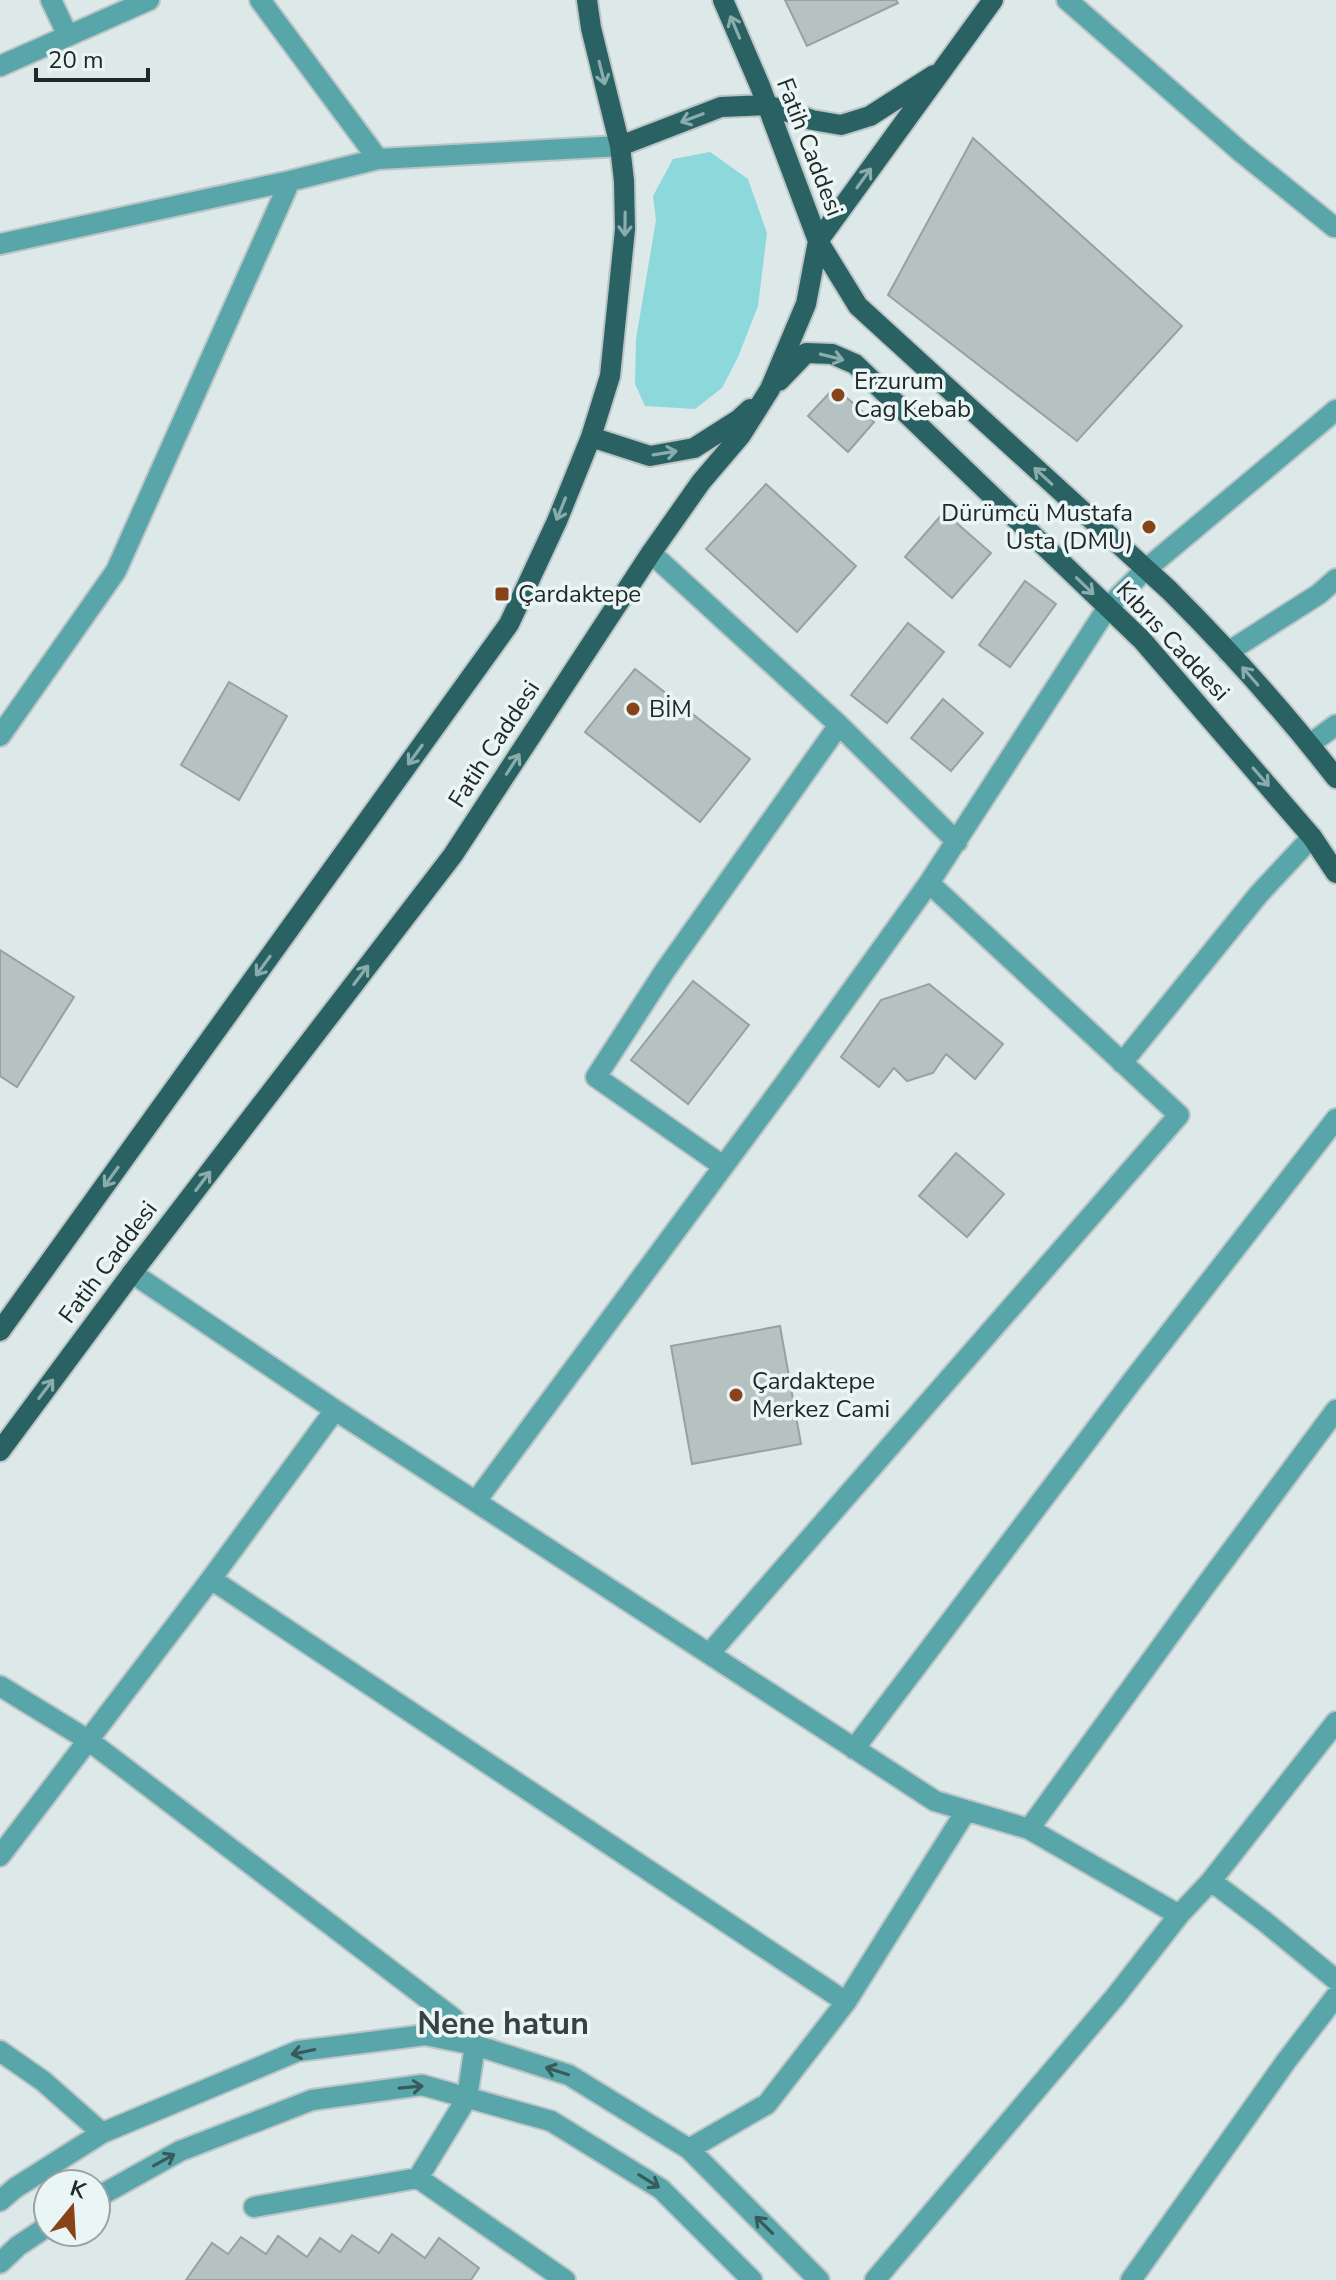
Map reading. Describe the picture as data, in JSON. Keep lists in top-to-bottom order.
{
  "streets": {
    "main road": ["Fatih Caddesi", "Kıbrıs Caddesi"]
  },
  "crossings": [
    ["Fatih Caddesi", "Kıbrıs Caddesi"]
  ],
  "districts": ["Nene hatun"],
  "places": {
    "other": [
      "Erzurum Cag Kebab",
      "Dürümcü Mustafa Usta (DMU)",
      "BİM",
      "Çardaktepe Merkez Cami"
    ],
    "transit": ["Çardaktepe"]
  },
  "scale_bar": "20 m",
  "north": "top"
}
